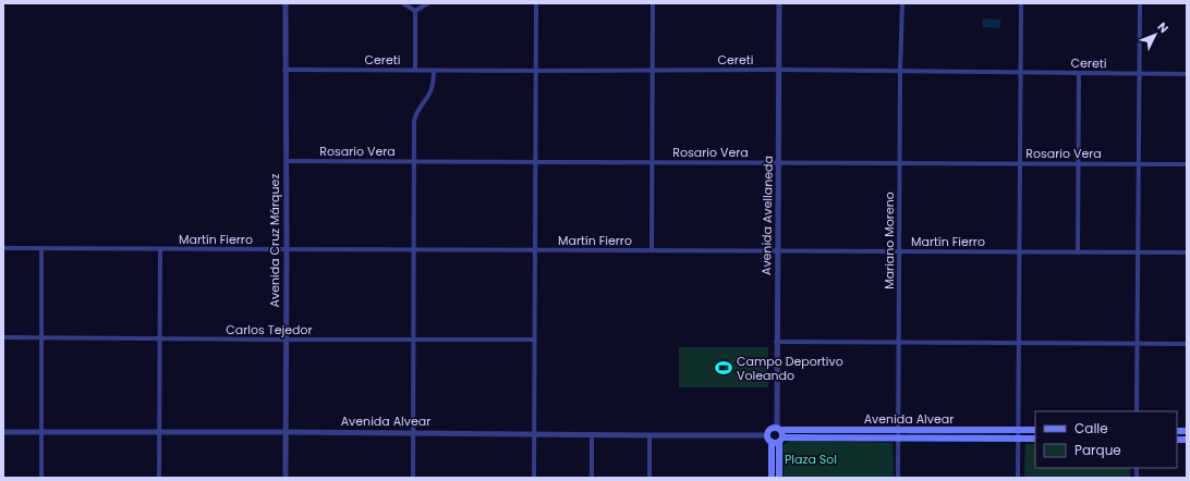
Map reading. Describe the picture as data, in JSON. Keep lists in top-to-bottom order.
{
  "streets": {
    "main road": ["Avenida Alvear"],
    "street": [
      "Cereti",
      "Rosario Vera",
      "Avenida Avellaneda",
      "Martín Fierro",
      "Avenida Cruz Márquez",
      "Mariano Moreno",
      "Carlos Tejedor"
    ]
  },
  "crossings": [
    ["Cereti", "Avenida Avellaneda"],
    ["Cereti", "Avenida Cruz Márquez"],
    ["Cereti", "Mariano Moreno"],
    ["Rosario Vera", "Avenida Avellaneda"],
    ["Rosario Vera", "Avenida Cruz Márquez"],
    ["Rosario Vera", "Mariano Moreno"],
    ["Avenida Avellaneda", "Martín Fierro"],
    ["Avenida Avellaneda", "Avenida Alvear"],
    ["Martín Fierro", "Avenida Cruz Márquez"],
    ["Martín Fierro", "Mariano Moreno"],
    ["Avenida Cruz Márquez", "Carlos Tejedor"],
    ["Avenida Cruz Márquez", "Avenida Alvear"],
    ["Mariano Moreno", "Avenida Alvear"]
  ],
  "parks": ["Plaza Sol"],
  "places": {
    "sports": ["Campo Deportivo Voleando"]
  },
  "legend": ["Calle", "Parque"],
  "north": "top right"
}
